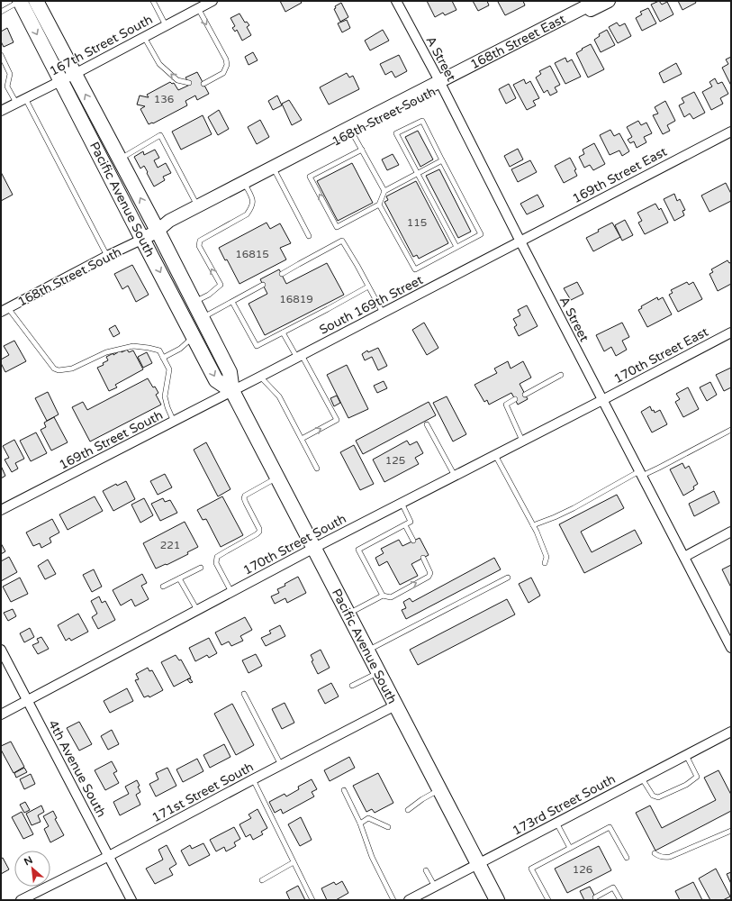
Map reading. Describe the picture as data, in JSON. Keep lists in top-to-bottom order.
{
  "streets": {
    "main road": ["Pacific Avenue South"],
    "street": [
      "168th Street East",
      "167th Street South",
      "A Street",
      "168th Street South",
      "169th Street East",
      "South 169th Street",
      "170th Street East",
      "169th Street South",
      "170th Street South",
      "4th Avenue South",
      "171st Street South",
      "173rd Street South"
    ]
  },
  "crossings": [
    ["168th Street East", "A Street"],
    ["168th Street East", "168th Street South"],
    ["167th Street South", "Pacific Avenue South"],
    ["A Street", "168th Street South"],
    ["A Street", "169th Street East"],
    ["A Street", "South 169th Street"],
    ["A Street", "170th Street East"],
    ["A Street", "170th Street South"],
    ["168th Street South", "Pacific Avenue South"],
    ["169th Street East", "South 169th Street"],
    ["Pacific Avenue South", "South 169th Street"],
    ["Pacific Avenue South", "169th Street South"],
    ["Pacific Avenue South", "170th Street South"],
    ["Pacific Avenue South", "171st Street South"],
    ["Pacific Avenue South", "173rd Street South"],
    ["South 169th Street", "169th Street South"],
    ["170th Street East", "170th Street South"],
    ["170th Street South", "4th Avenue South"],
    ["4th Avenue South", "171st Street South"]
  ],
  "house_numbers": [
    "136",
    "115",
    "16815",
    "16819",
    "125",
    "221",
    "126"
  ],
  "north": "top left"
}
